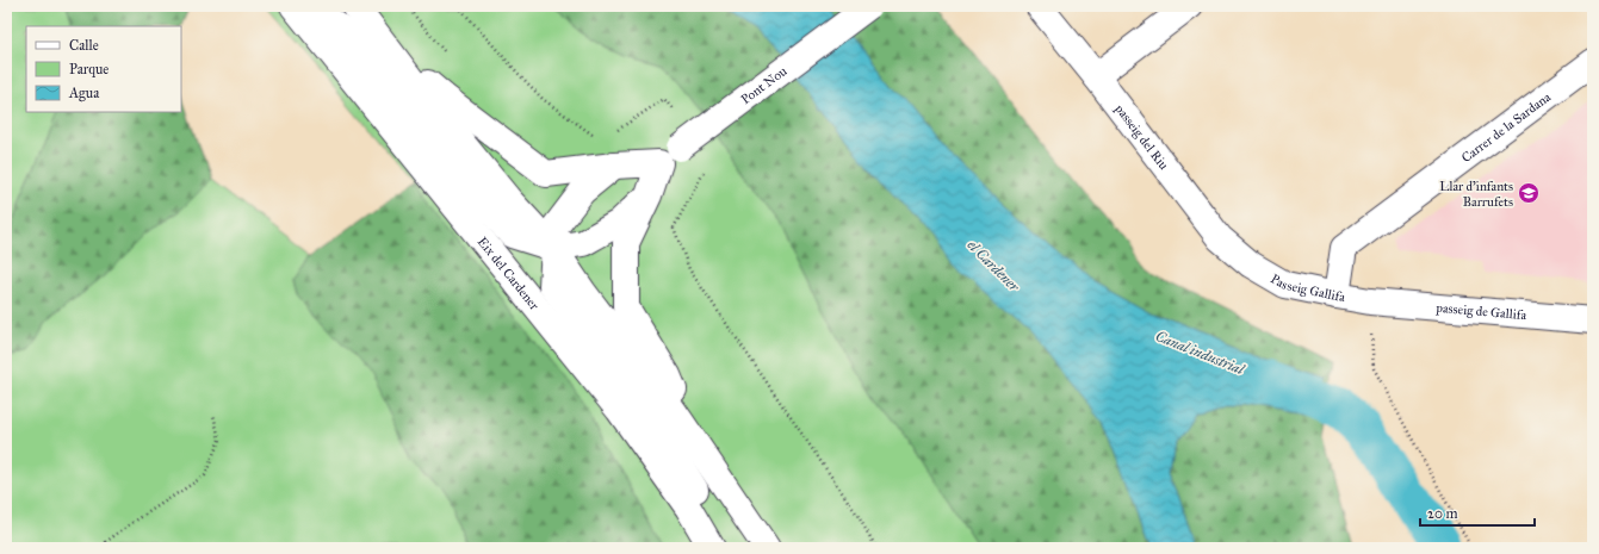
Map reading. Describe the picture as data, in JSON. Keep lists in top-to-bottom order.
{
  "streets": {
    "main road": [
      "Pont Nou",
      "Carrer de la Sardana",
      "passeig del Riu",
      "Eix del Cardener",
      "Passeig Gallifa",
      "passeig de Gallifa"
    ]
  },
  "crossings": [
    ["Pont Nou", "Eix del Cardener"],
    ["Carrer de la Sardana", "Passeig Gallifa"],
    ["passeig del Riu", "Passeig Gallifa"],
    ["Passeig Gallifa", "passeig de Gallifa"]
  ],
  "water": ["el Cardener", "Canal industrial"],
  "places": {
    "school or university": ["Llar d'infants Barrufets"]
  },
  "legend": ["Calle", "Parque", "Agua"],
  "scale_bar": "20 m"
}
